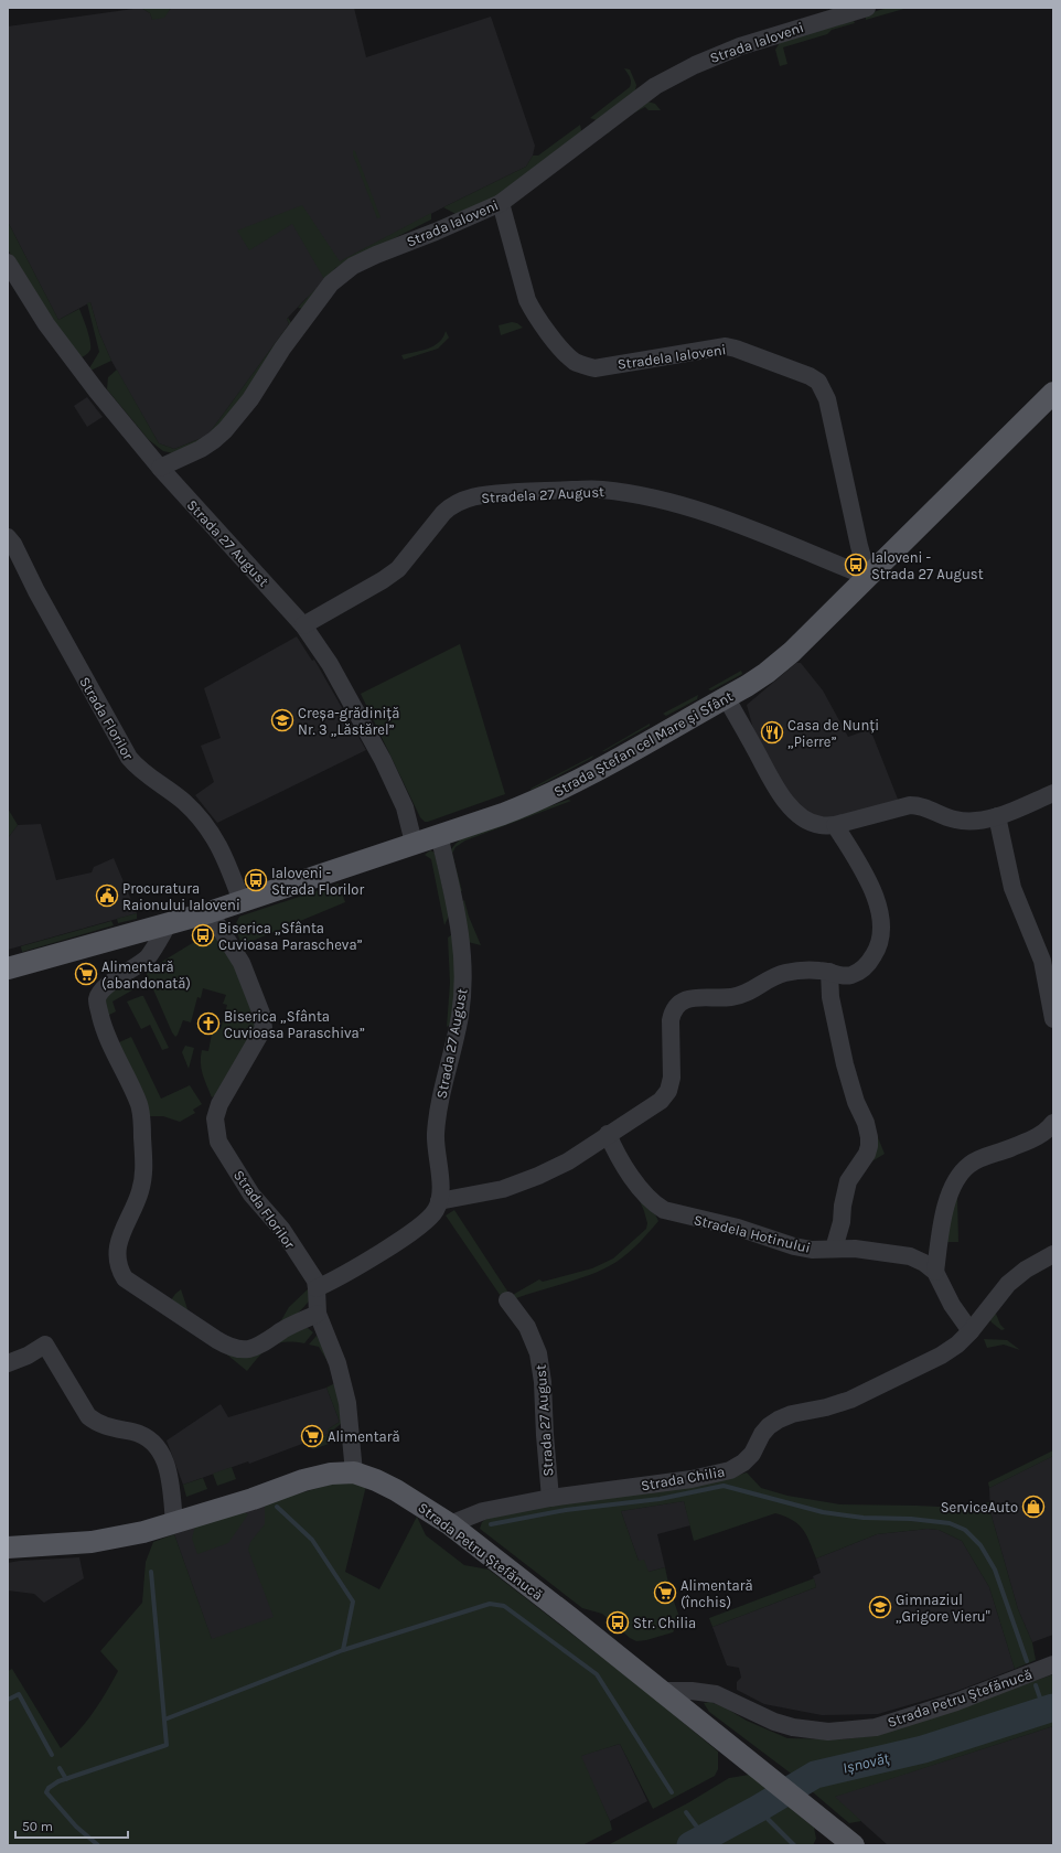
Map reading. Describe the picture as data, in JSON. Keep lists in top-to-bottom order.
{
  "streets": {
    "main road": ["Strada Ștefan cel Mare și Sfânt", "Strada Petru Ștefănucă"],
    "street": [
      "Strada Ialoveni",
      "Stradela Ialoveni",
      "Stradela 27 August",
      "Strada 27 August",
      "Strada Florilor",
      "Stradela Hotinului",
      "Strada Chilia",
      "Strada Petru Ştefănucă"
    ]
  },
  "crossings": [
    ["Strada Ialoveni", "Stradela Ialoveni"],
    ["Strada Ialoveni", "Strada 27 August"],
    ["Stradela Ialoveni", "Stradela 27 August"],
    ["Stradela Ialoveni", "Strada Ștefan cel Mare și Sfânt"],
    ["Stradela 27 August", "Strada 27 August"],
    ["Stradela 27 August", "Strada Ștefan cel Mare și Sfânt"],
    ["Strada 27 August", "Strada Ștefan cel Mare și Sfânt"],
    ["Strada 27 August", "Strada Chilia"],
    ["Strada Florilor", "Strada Ștefan cel Mare și Sfânt"],
    ["Strada Florilor", "Strada Petru Ștefănucă"],
    ["Strada Chilia", "Strada Petru Ștefănucă"],
    ["Strada Petru Ștefănucă", "Strada Petru Ştefănucă"]
  ],
  "water": ["Ișnovăț"],
  "places": {
    "bus stop": [
      "Ialoveni - Strada 27 August",
      "Ialoveni - Strada Florilor",
      "Biserica „Sfânta Cuvioasa Parascheva”",
      "Str. Chilia"
    ],
    "school or university": ["Creșa-grădiniță Nr. 3 „Lăstărel”", "Gimnaziul ,,Grigore Vieru\""],
    "restaurant": ["Casa de Nunți „Pierre”"],
    "public building": ["Procuratura Raionului Ialoveni"],
    "supermarket": ["Alimentară (abandonată)", "Alimentară", "Alimentară (închis)"],
    "church": ["Biserica „Sfânta Cuvioasa Paraschiva”"],
    "shop": ["ServiceAuto"]
  },
  "scale_bar": "50 m"
}
